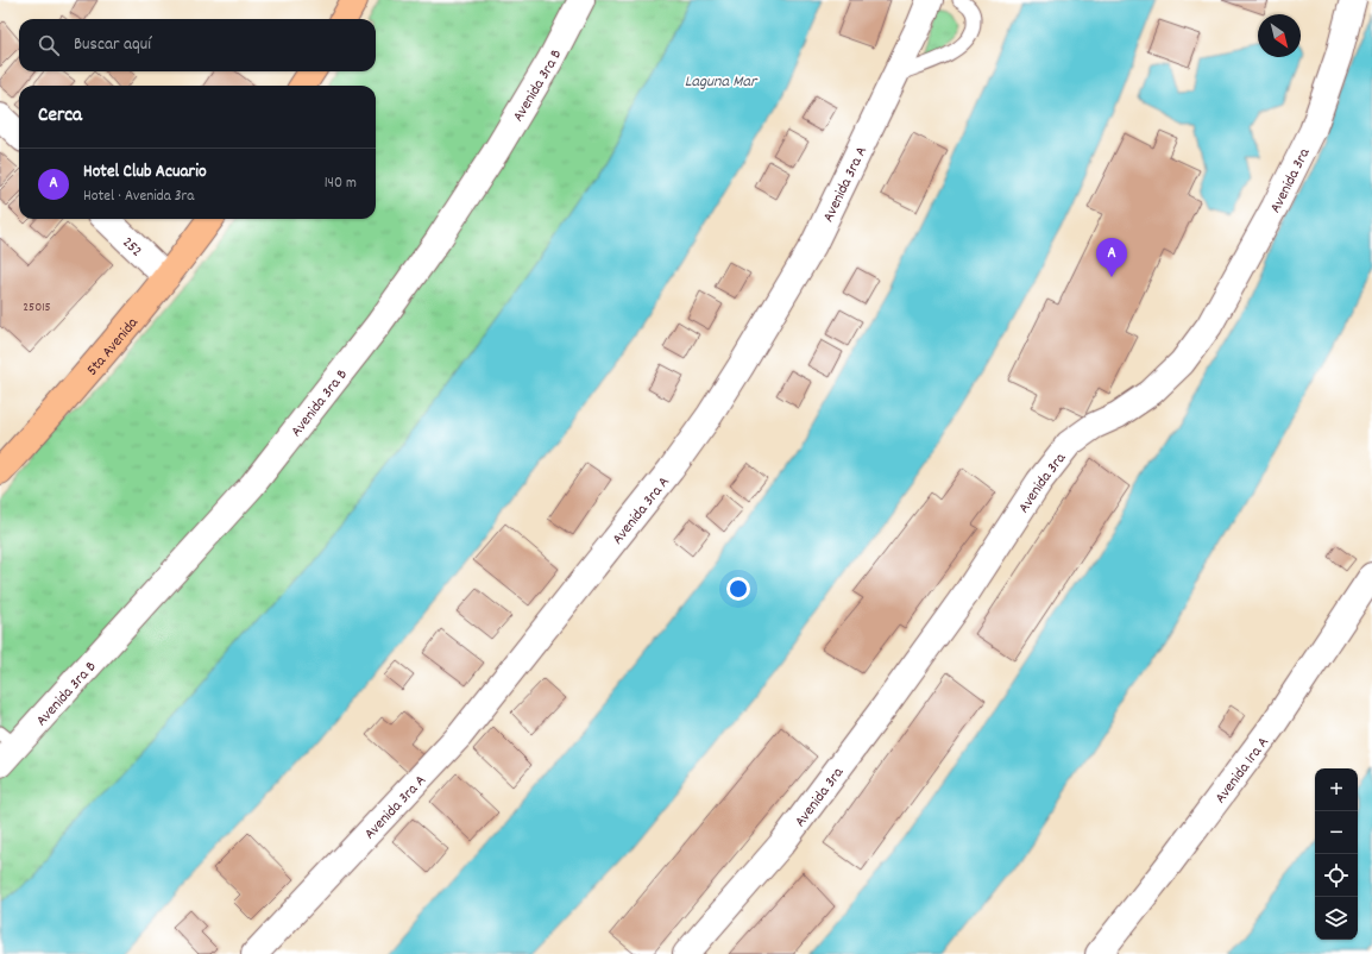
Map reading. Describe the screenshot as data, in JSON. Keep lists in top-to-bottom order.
{
  "streets": {
    "highway": ["5ta Avenida"],
    "street": [
      "Avenida 3ra B",
      "Avenida 3ra",
      "Avenida 3ra A",
      "252",
      "Avenida 1ra A"
    ]
  },
  "crossings": [
    ["252", "5ta Avenida"]
  ],
  "water": ["Laguna Mar"],
  "house_numbers": ["25015"],
  "north": "bottom right",
  "page": {
    "search": "Buscar aquí",
    "heading": "Cerca",
    "list": [
      {
        "mark": "A",
        "name": "Hotel Club Acuario",
        "note": "Hotel · Avenida 3ra",
        "value": "140 m"
      }
    ],
    "pins": "A",
    "map_buttons": ["+", "−"]
  }
}
